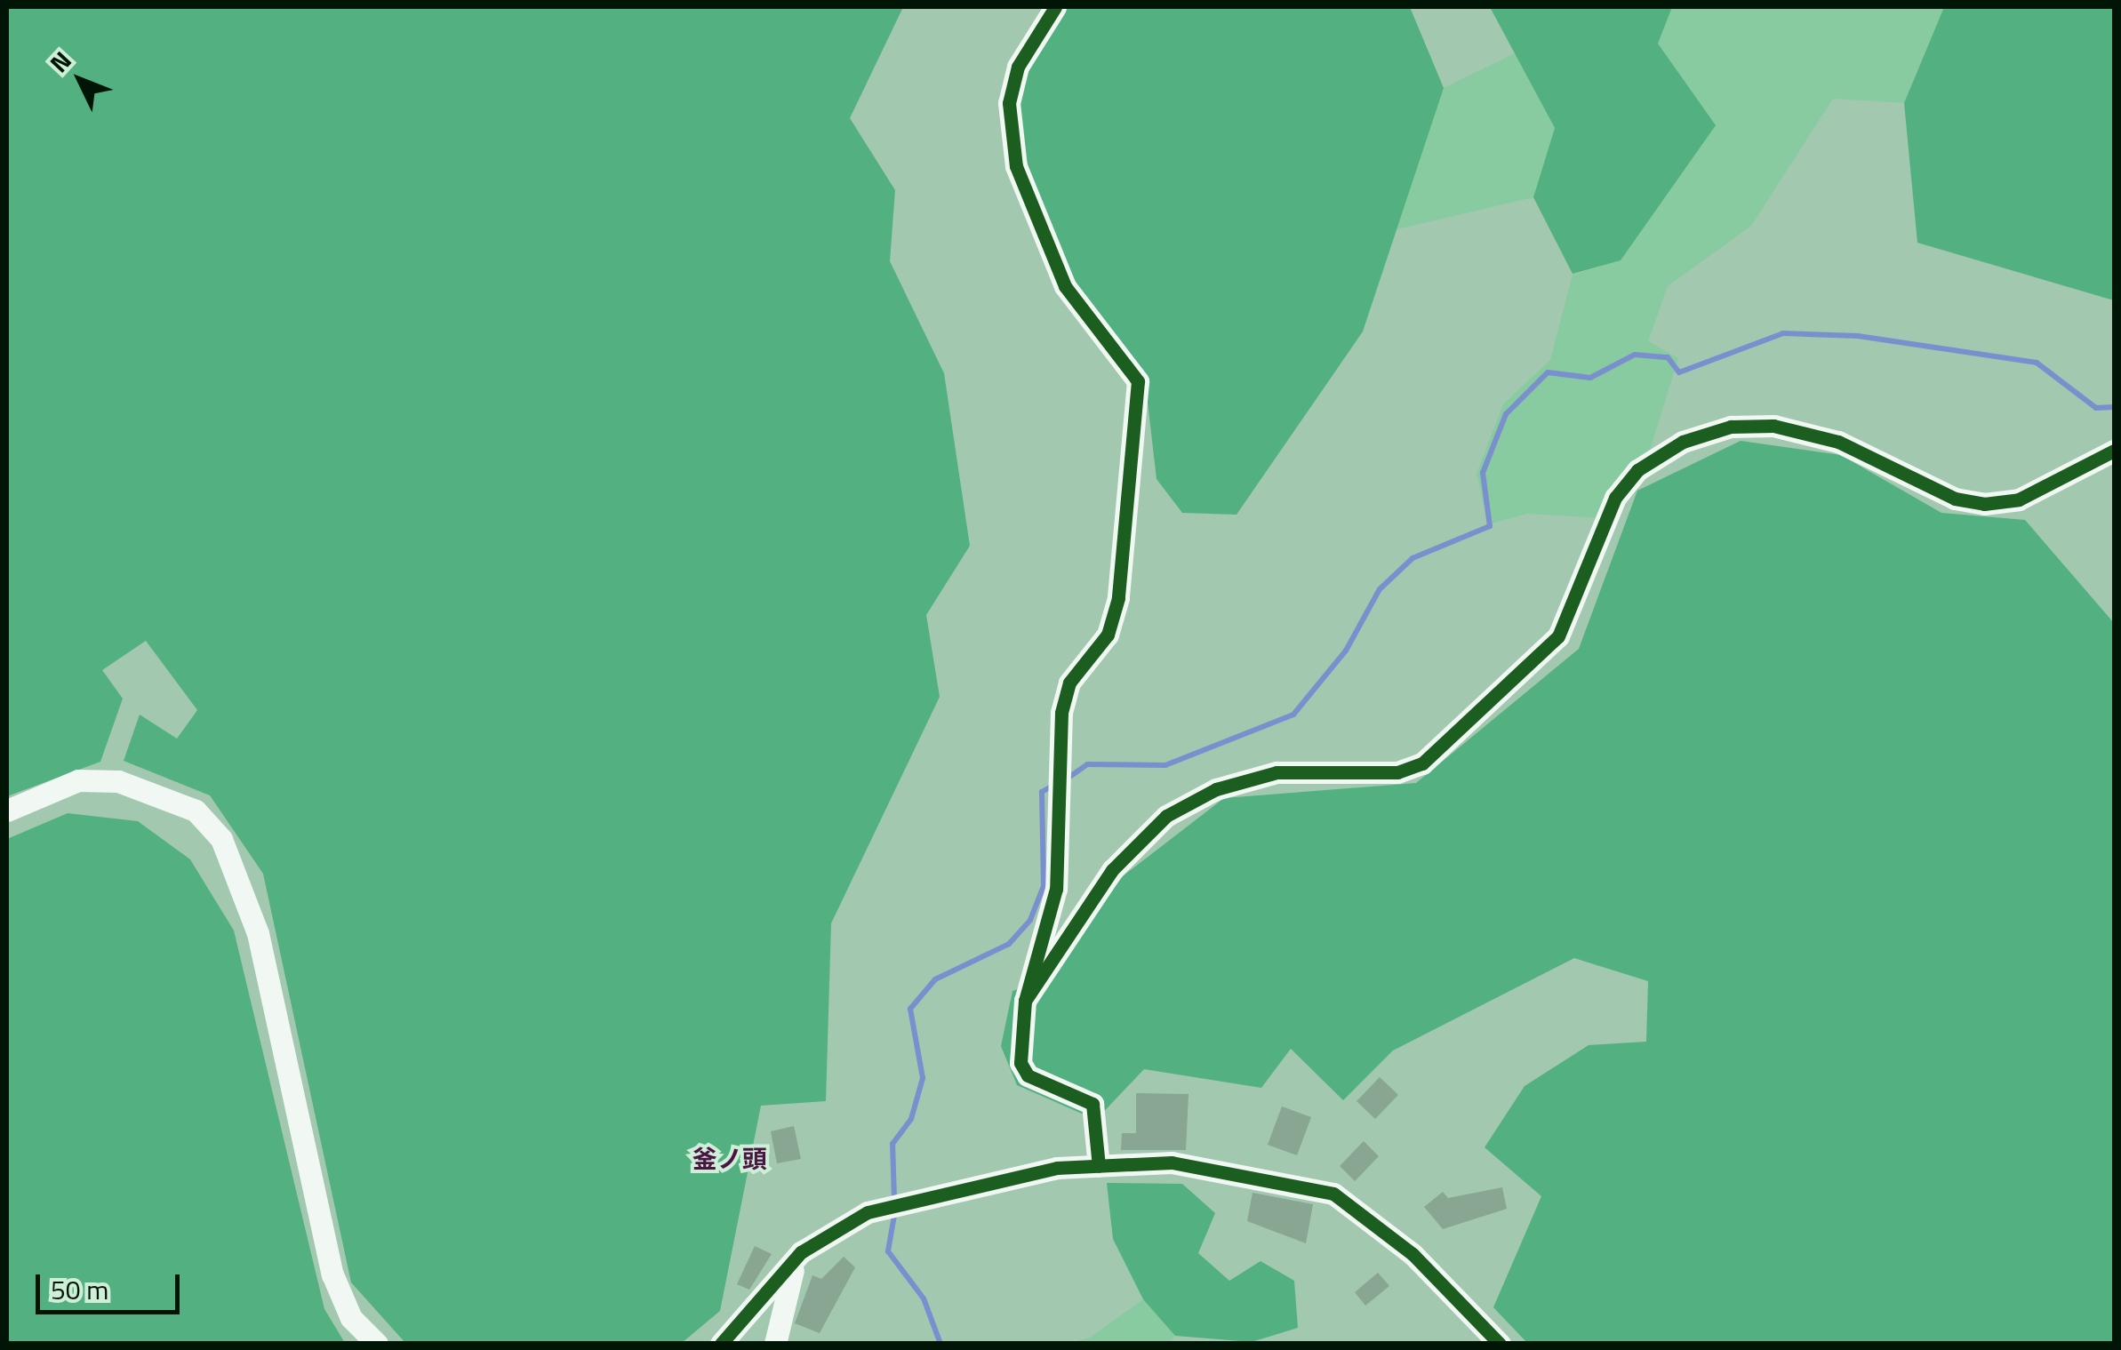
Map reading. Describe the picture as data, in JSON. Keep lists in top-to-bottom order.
{
  "districts": ["釜ノ頭"],
  "scale_bar": "50 m",
  "north": "top left"
}
